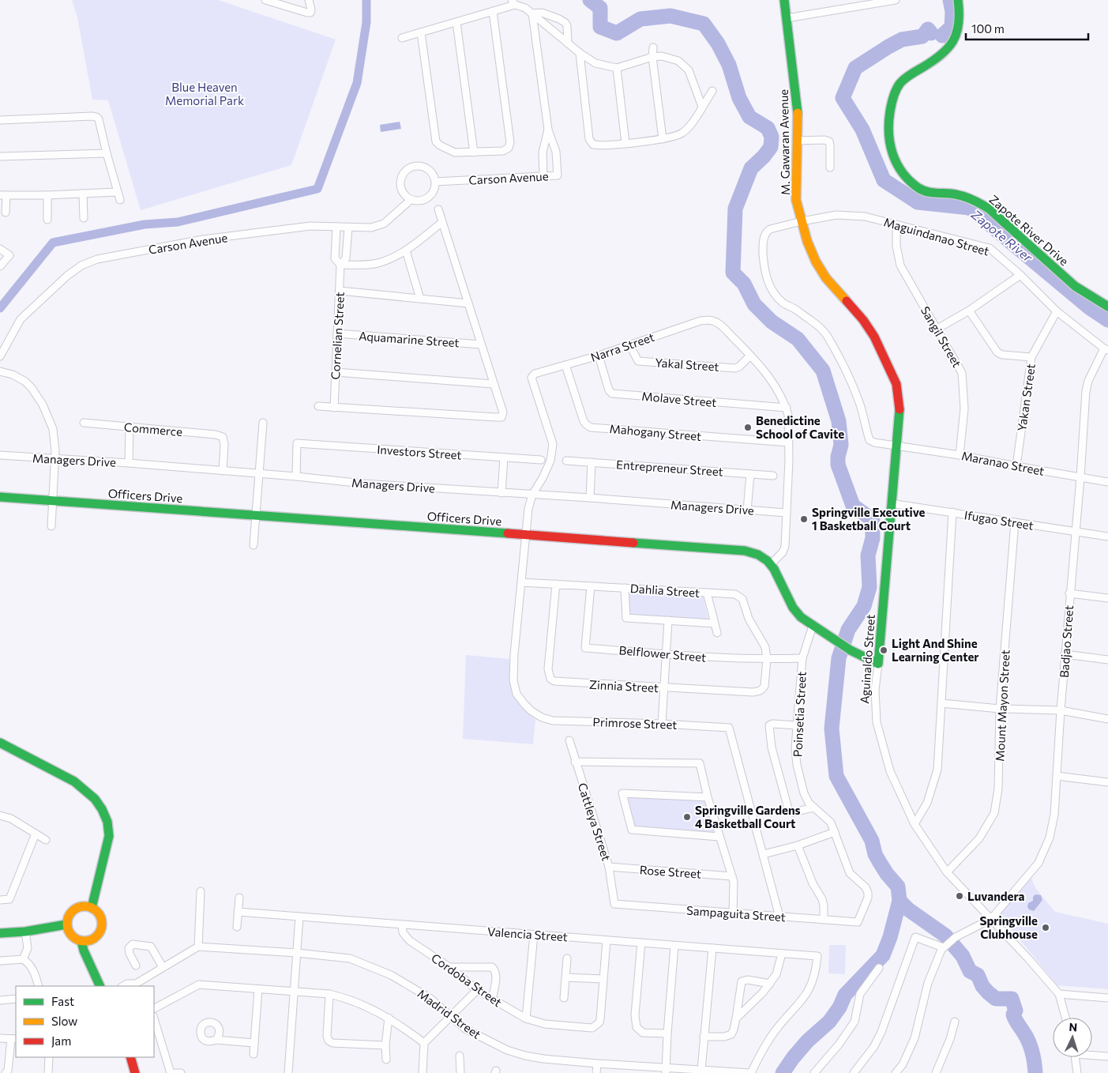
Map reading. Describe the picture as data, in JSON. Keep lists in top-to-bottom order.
{
  "streets": {
    "street": [
      "M. Gawaran Avenue",
      "Carson Avenue",
      "Zapote River Drive",
      "Maguindanao Street",
      "Cornelian Street",
      "Sangil Street",
      "Aquamarine Street",
      "Narra Street",
      "Yakal Street",
      "Yakan Street",
      "Molave Street",
      "Commerce",
      "Mahogany Street",
      "Investors Street",
      "Managers Drive",
      "Maranao Street",
      "Entrepreneur Street",
      "Officers Drive",
      "Ifugao Street",
      "Dahlia Street",
      "Badjao Street",
      "Belflower Street",
      "Aguinaldo Street",
      "Zinnia Street",
      "Mount Mayon Street",
      "Poinsetia Street",
      "Primrose Street",
      "Cattleya Street",
      "Rose Street",
      "Sampaguita Street",
      "Valencia Street",
      "Cordoba Street",
      "Madrid Street"
    ]
  },
  "crossings": [
    ["M. Gawaran Avenue", "Maguindanao Street"],
    ["M. Gawaran Avenue", "Maranao Street"],
    ["M. Gawaran Avenue", "Aguinaldo Street"],
    ["Carson Avenue", "Cornelian Street"],
    ["Maguindanao Street", "Sangil Street"],
    ["Maguindanao Street", "Yakan Street"],
    ["Maguindanao Street", "Maranao Street"],
    ["Maguindanao Street", "Badjao Street"],
    ["Maguindanao Street", "Aguinaldo Street"],
    ["Cornelian Street", "Aquamarine Street"],
    ["Sangil Street", "Maranao Street"],
    ["Narra Street", "Yakal Street"],
    ["Narra Street", "Molave Street"],
    ["Narra Street", "Mahogany Street"],
    ["Narra Street", "Managers Drive"],
    ["Narra Street", "Officers Drive"],
    ["Narra Street", "Primrose Street"],
    ["Yakan Street", "Maranao Street"],
    ["Commerce", "Managers Drive"],
    ["Investors Street", "Managers Drive"],
    ["Maranao Street", "Badjao Street"],
    ["Maranao Street", "Aguinaldo Street"],
    ["Officers Drive", "Primrose Street"],
    ["Ifugao Street", "Badjao Street"],
    ["Ifugao Street", "Aguinaldo Street"],
    ["Ifugao Street", "Mount Mayon Street"],
    ["Dahlia Street", "Belflower Street"],
    ["Dahlia Street", "Zinnia Street"],
    ["Dahlia Street", "Primrose Street"],
    ["Badjao Street", "Aguinaldo Street"],
    ["Belflower Street", "Zinnia Street"],
    ["Belflower Street", "Poinsetia Street"],
    ["Aguinaldo Street", "Mount Mayon Street"],
    ["Poinsetia Street", "Sampaguita Street"],
    ["Primrose Street", "Sampaguita Street"],
    ["Cattleya Street", "Rose Street"],
    ["Cattleya Street", "Sampaguita Street"],
    ["Valencia Street", "Cordoba Street"],
    ["Valencia Street", "Madrid Street"]
  ],
  "water": ["Zapote River"],
  "parks": ["Blue Heaven Memorial Park"],
  "places": [
    "Benedictine School of Cavite",
    "Springville Executive 1 Basketball Court",
    "Light And Shine Learning Center",
    "Springville Gardens 4 Basketball Court",
    "Luvandera",
    "Springville Clubhouse"
  ],
  "legend": ["Fast", "Slow", "Jam"],
  "scale_bar": "100 m",
  "north": "top"
}
